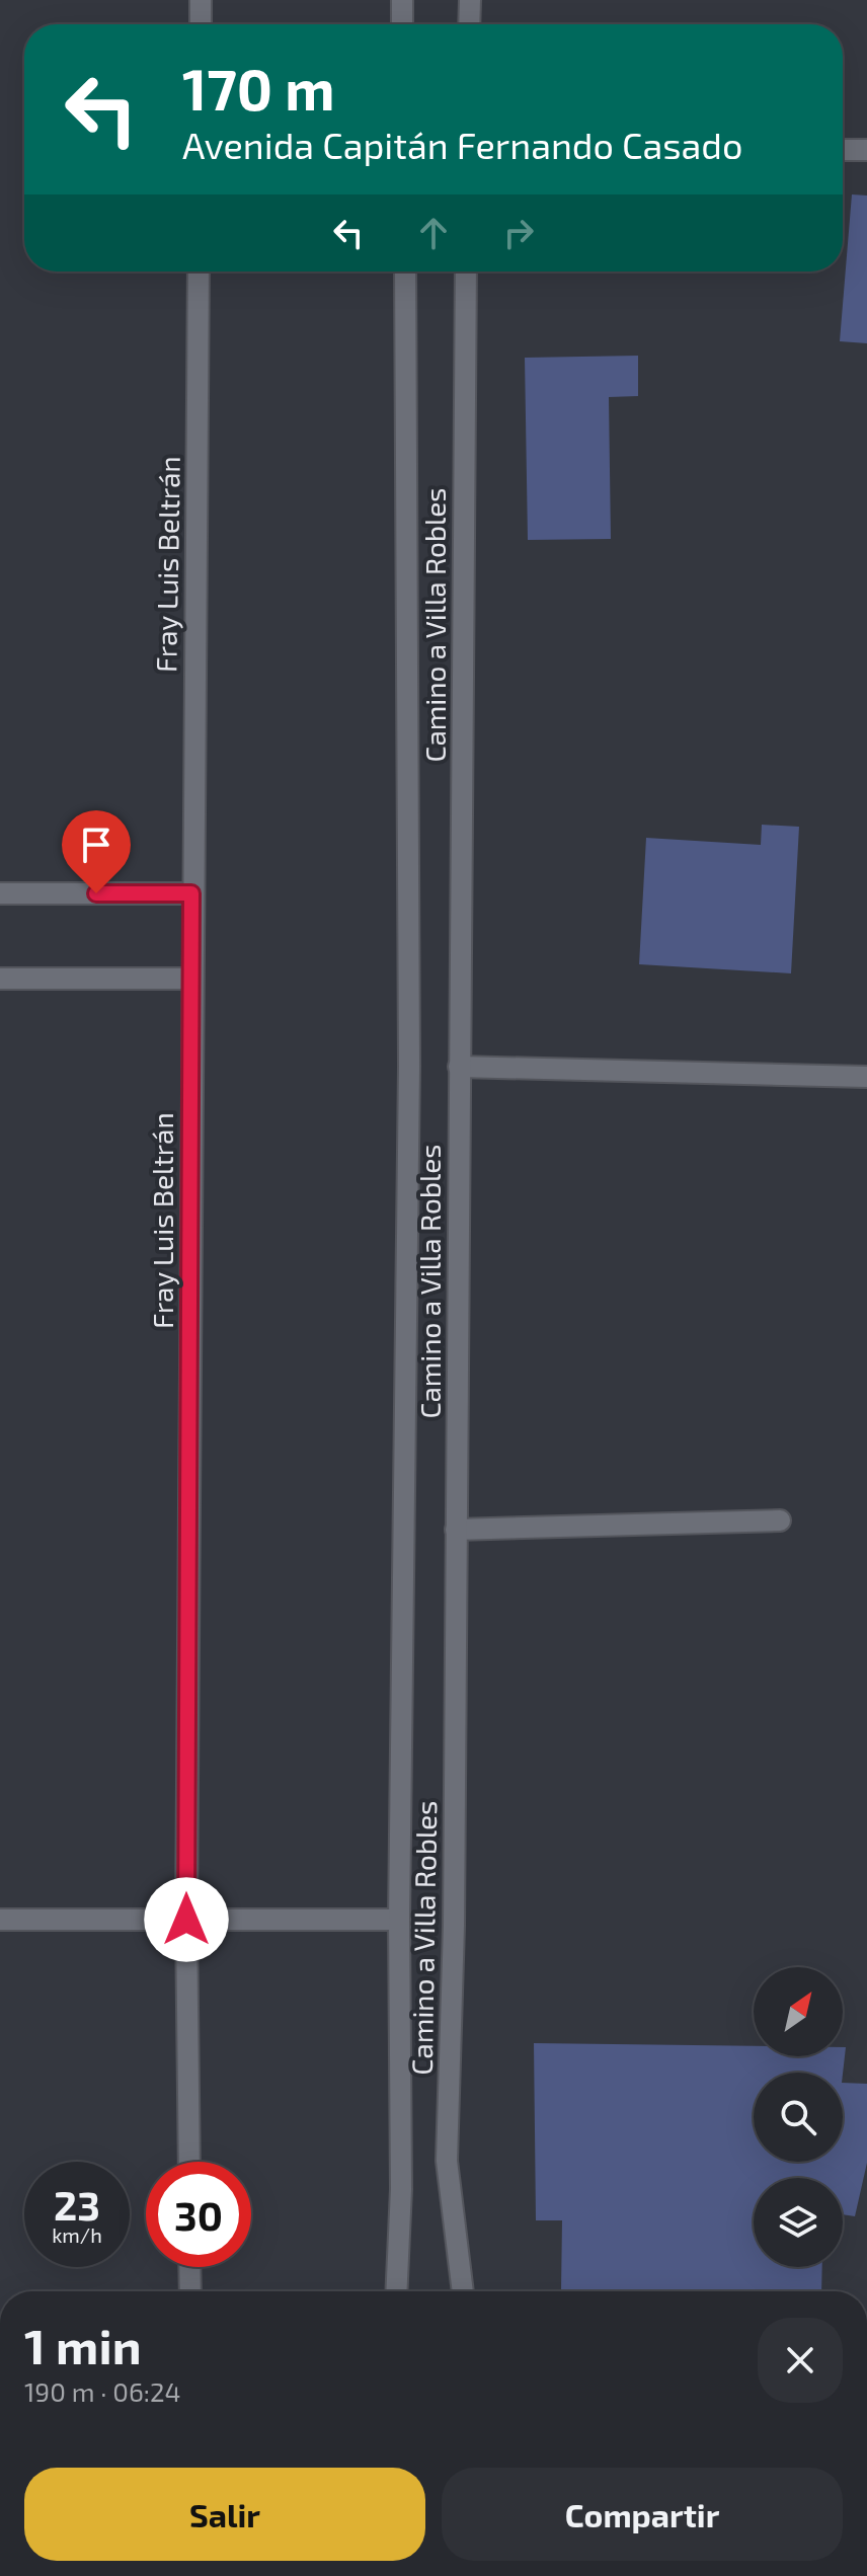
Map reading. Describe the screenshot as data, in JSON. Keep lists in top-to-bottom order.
{
  "streets": {
    "main road": ["Fray Luis Beltrán", "Camino a Villa Robles"]
  },
  "north": "top right",
  "page": {
    "turn": ["170 m", "Avenida Capitán Fernando Casado"],
    "speed": "23 km/h",
    "limit": "30",
    "heading": ["1 min", "190 m · 06:24"],
    "buttons": ["Salir", "Compartir"]
  }
}
